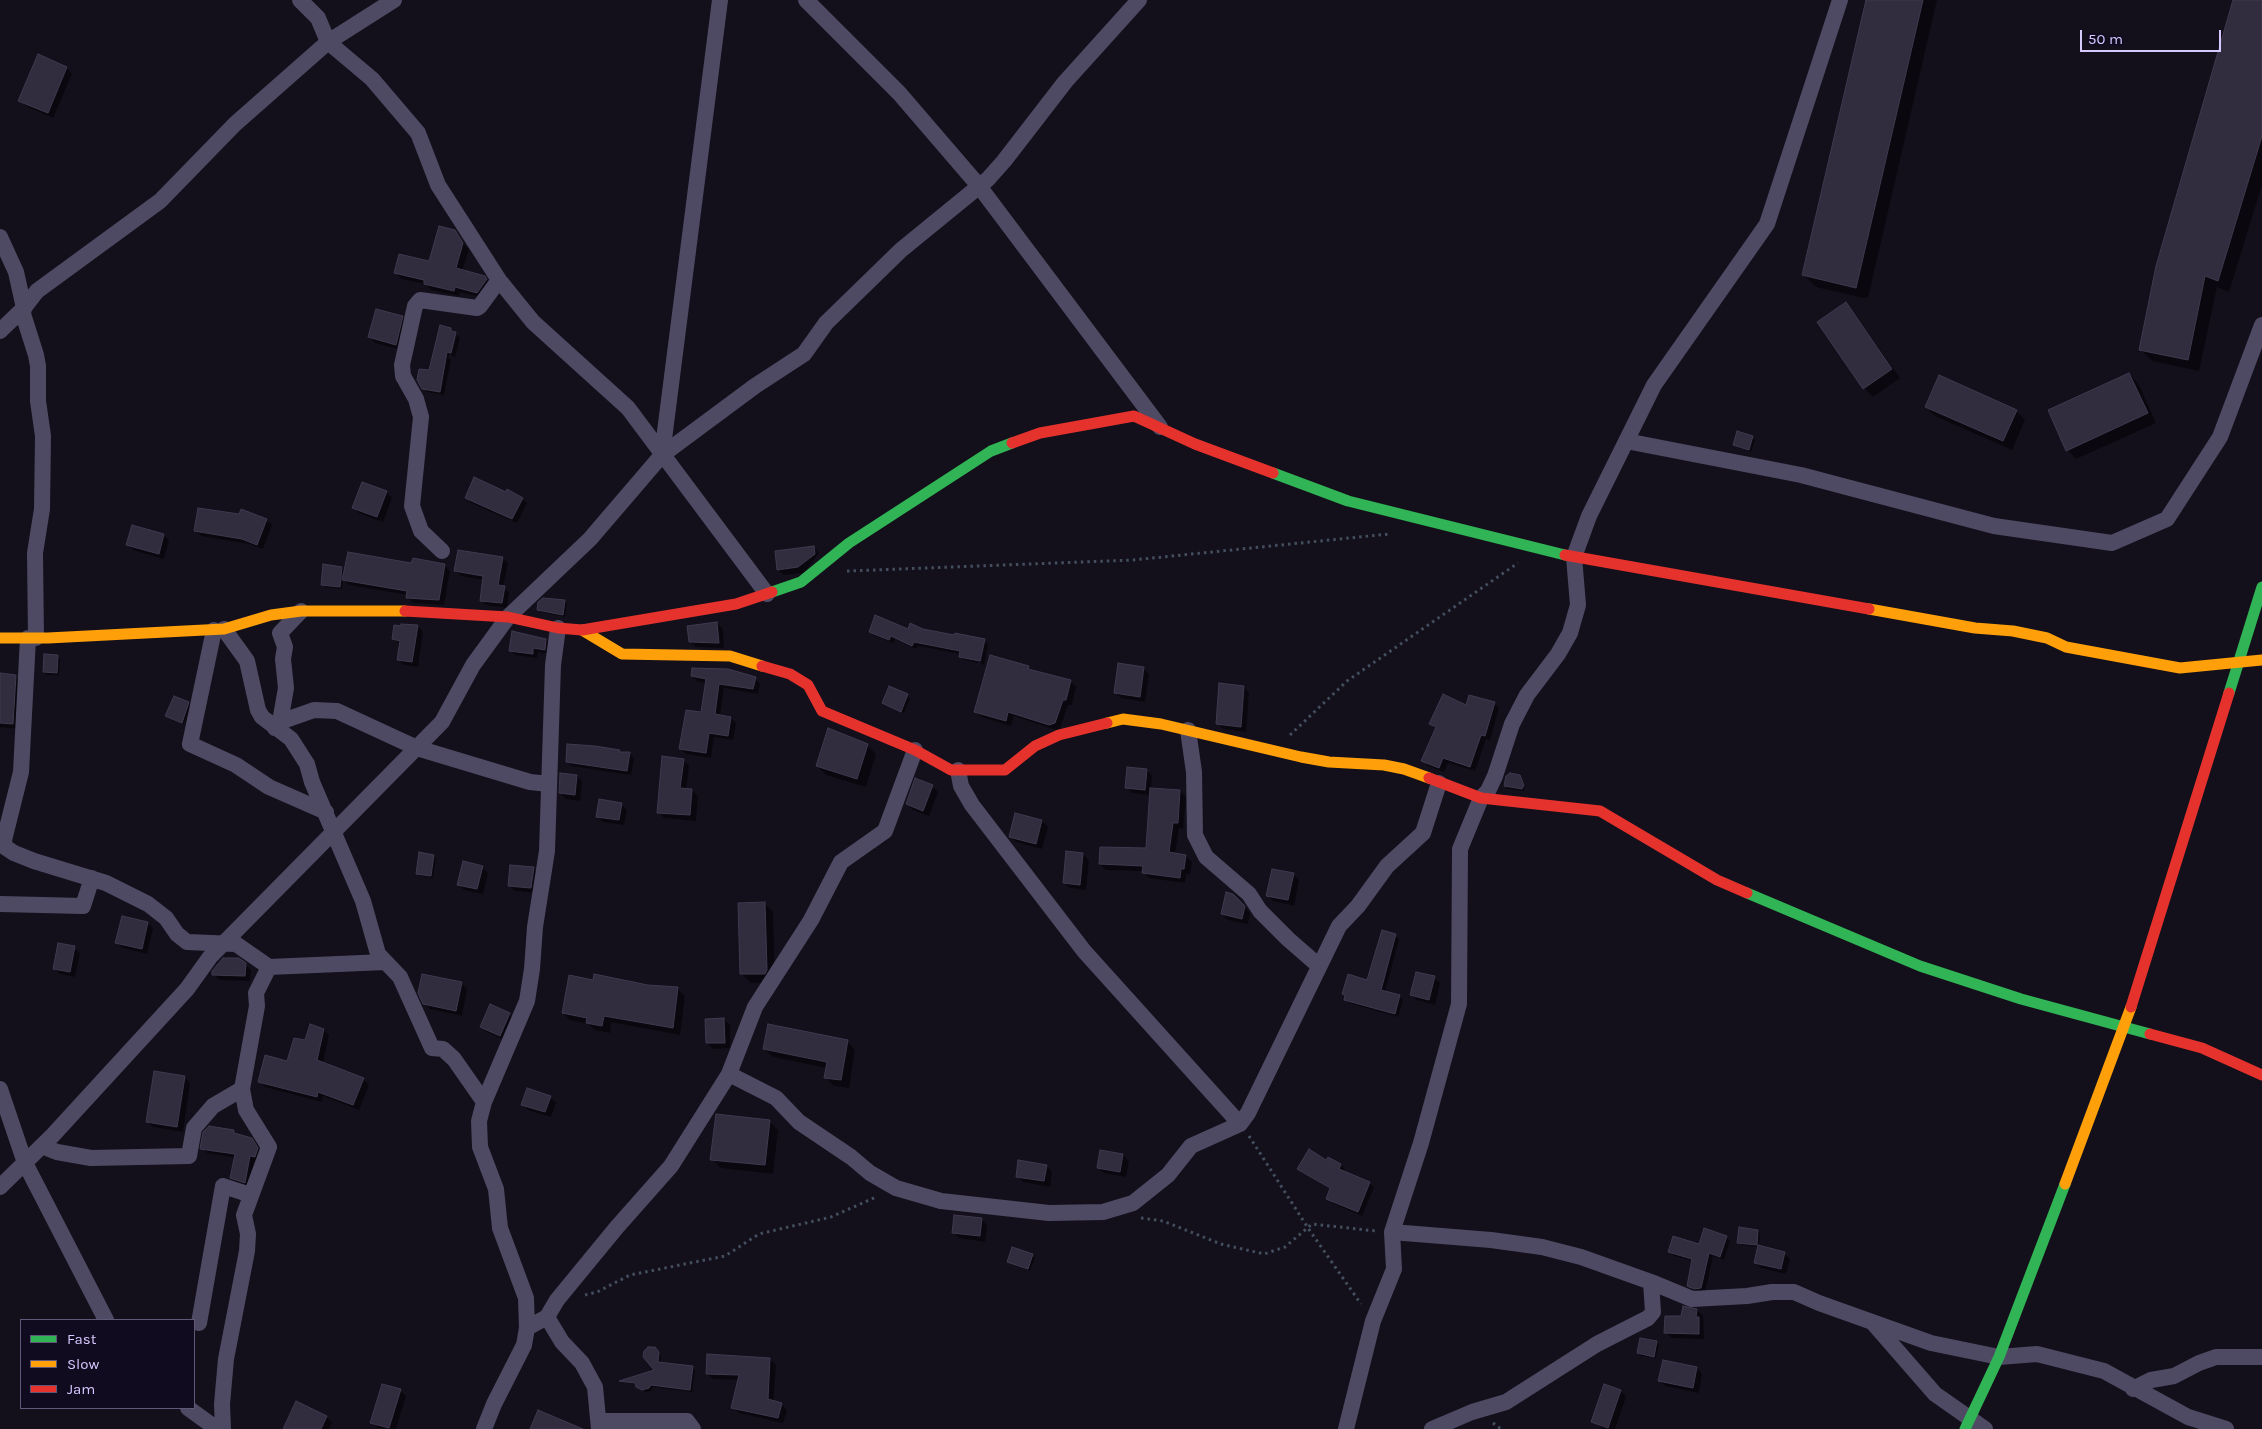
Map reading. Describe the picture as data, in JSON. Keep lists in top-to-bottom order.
{
  "legend": ["Fast", "Slow", "Jam"],
  "scale_bar": "50 m"
}
